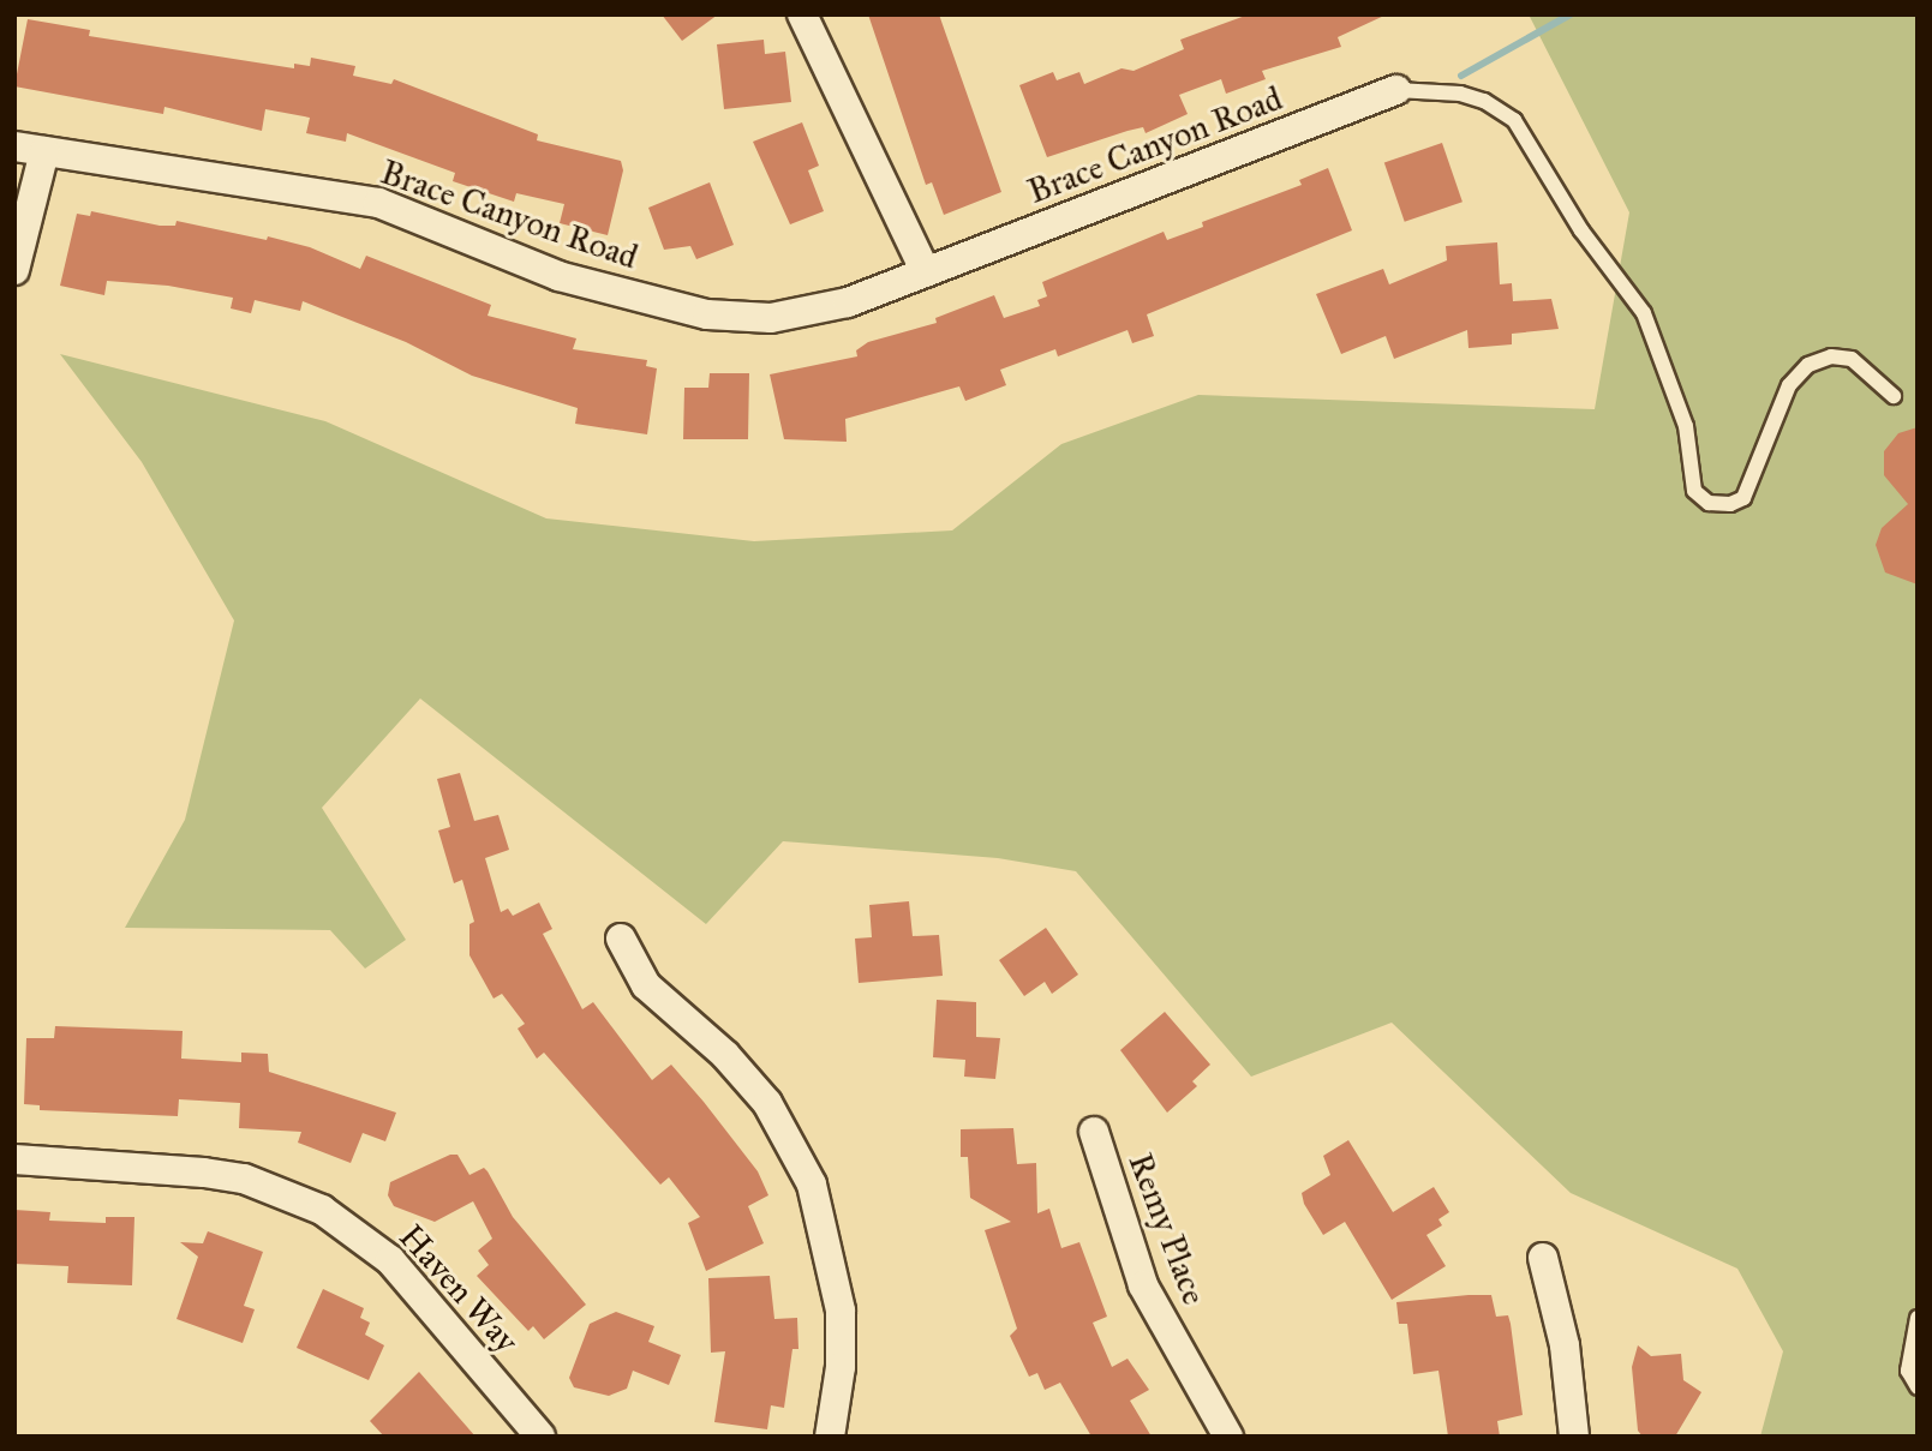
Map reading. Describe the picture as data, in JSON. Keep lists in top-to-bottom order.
{
  "streets": {
    "street": ["Brace Canyon Road", "Remy Place", "Haven Way"]
  }
}
